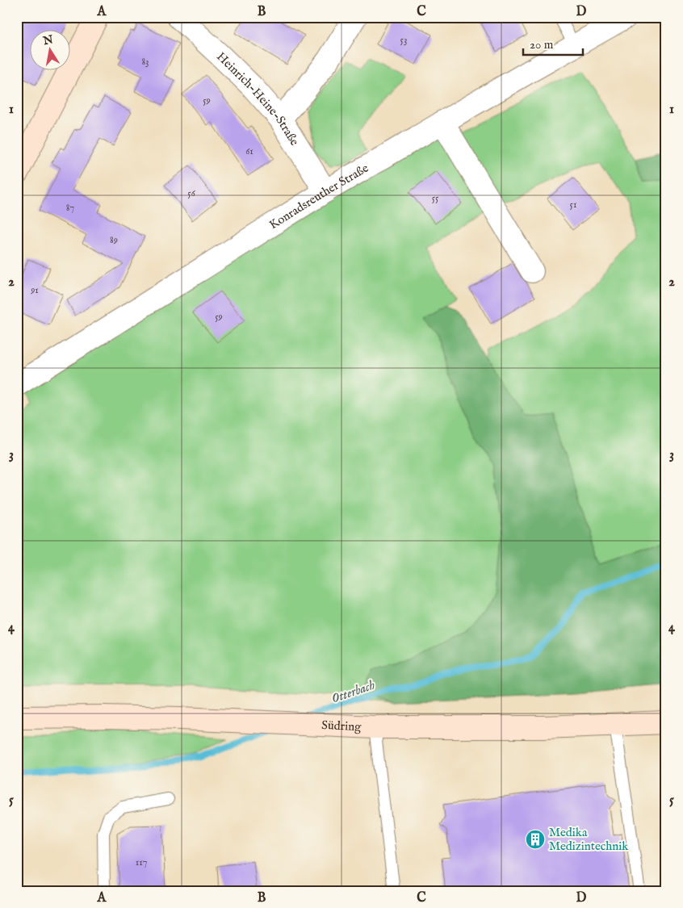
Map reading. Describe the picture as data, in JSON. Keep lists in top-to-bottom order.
{
  "streets": {
    "street": ["Heinrich-Heine-Straße", "Konradsreuther Straße", "Südring"]
  },
  "crossings": [
    ["Heinrich-Heine-Straße", "Konradsreuther Straße"]
  ],
  "water": ["Otterbach"],
  "places": {
    "building": ["Medika Medizintechnik"]
  },
  "house_numbers": [
    "53",
    "83",
    "59",
    "61",
    "56",
    "55",
    "51",
    "87",
    "89",
    "91",
    "59",
    "117"
  ],
  "scale_bar": "20 m",
  "north": "top",
  "grid": {
    "columns": [
      "A",
      "B",
      "C",
      "D"
    ],
    "rows": [
      "1",
      "2",
      "3",
      "4",
      "5"
    ]
  }
}
